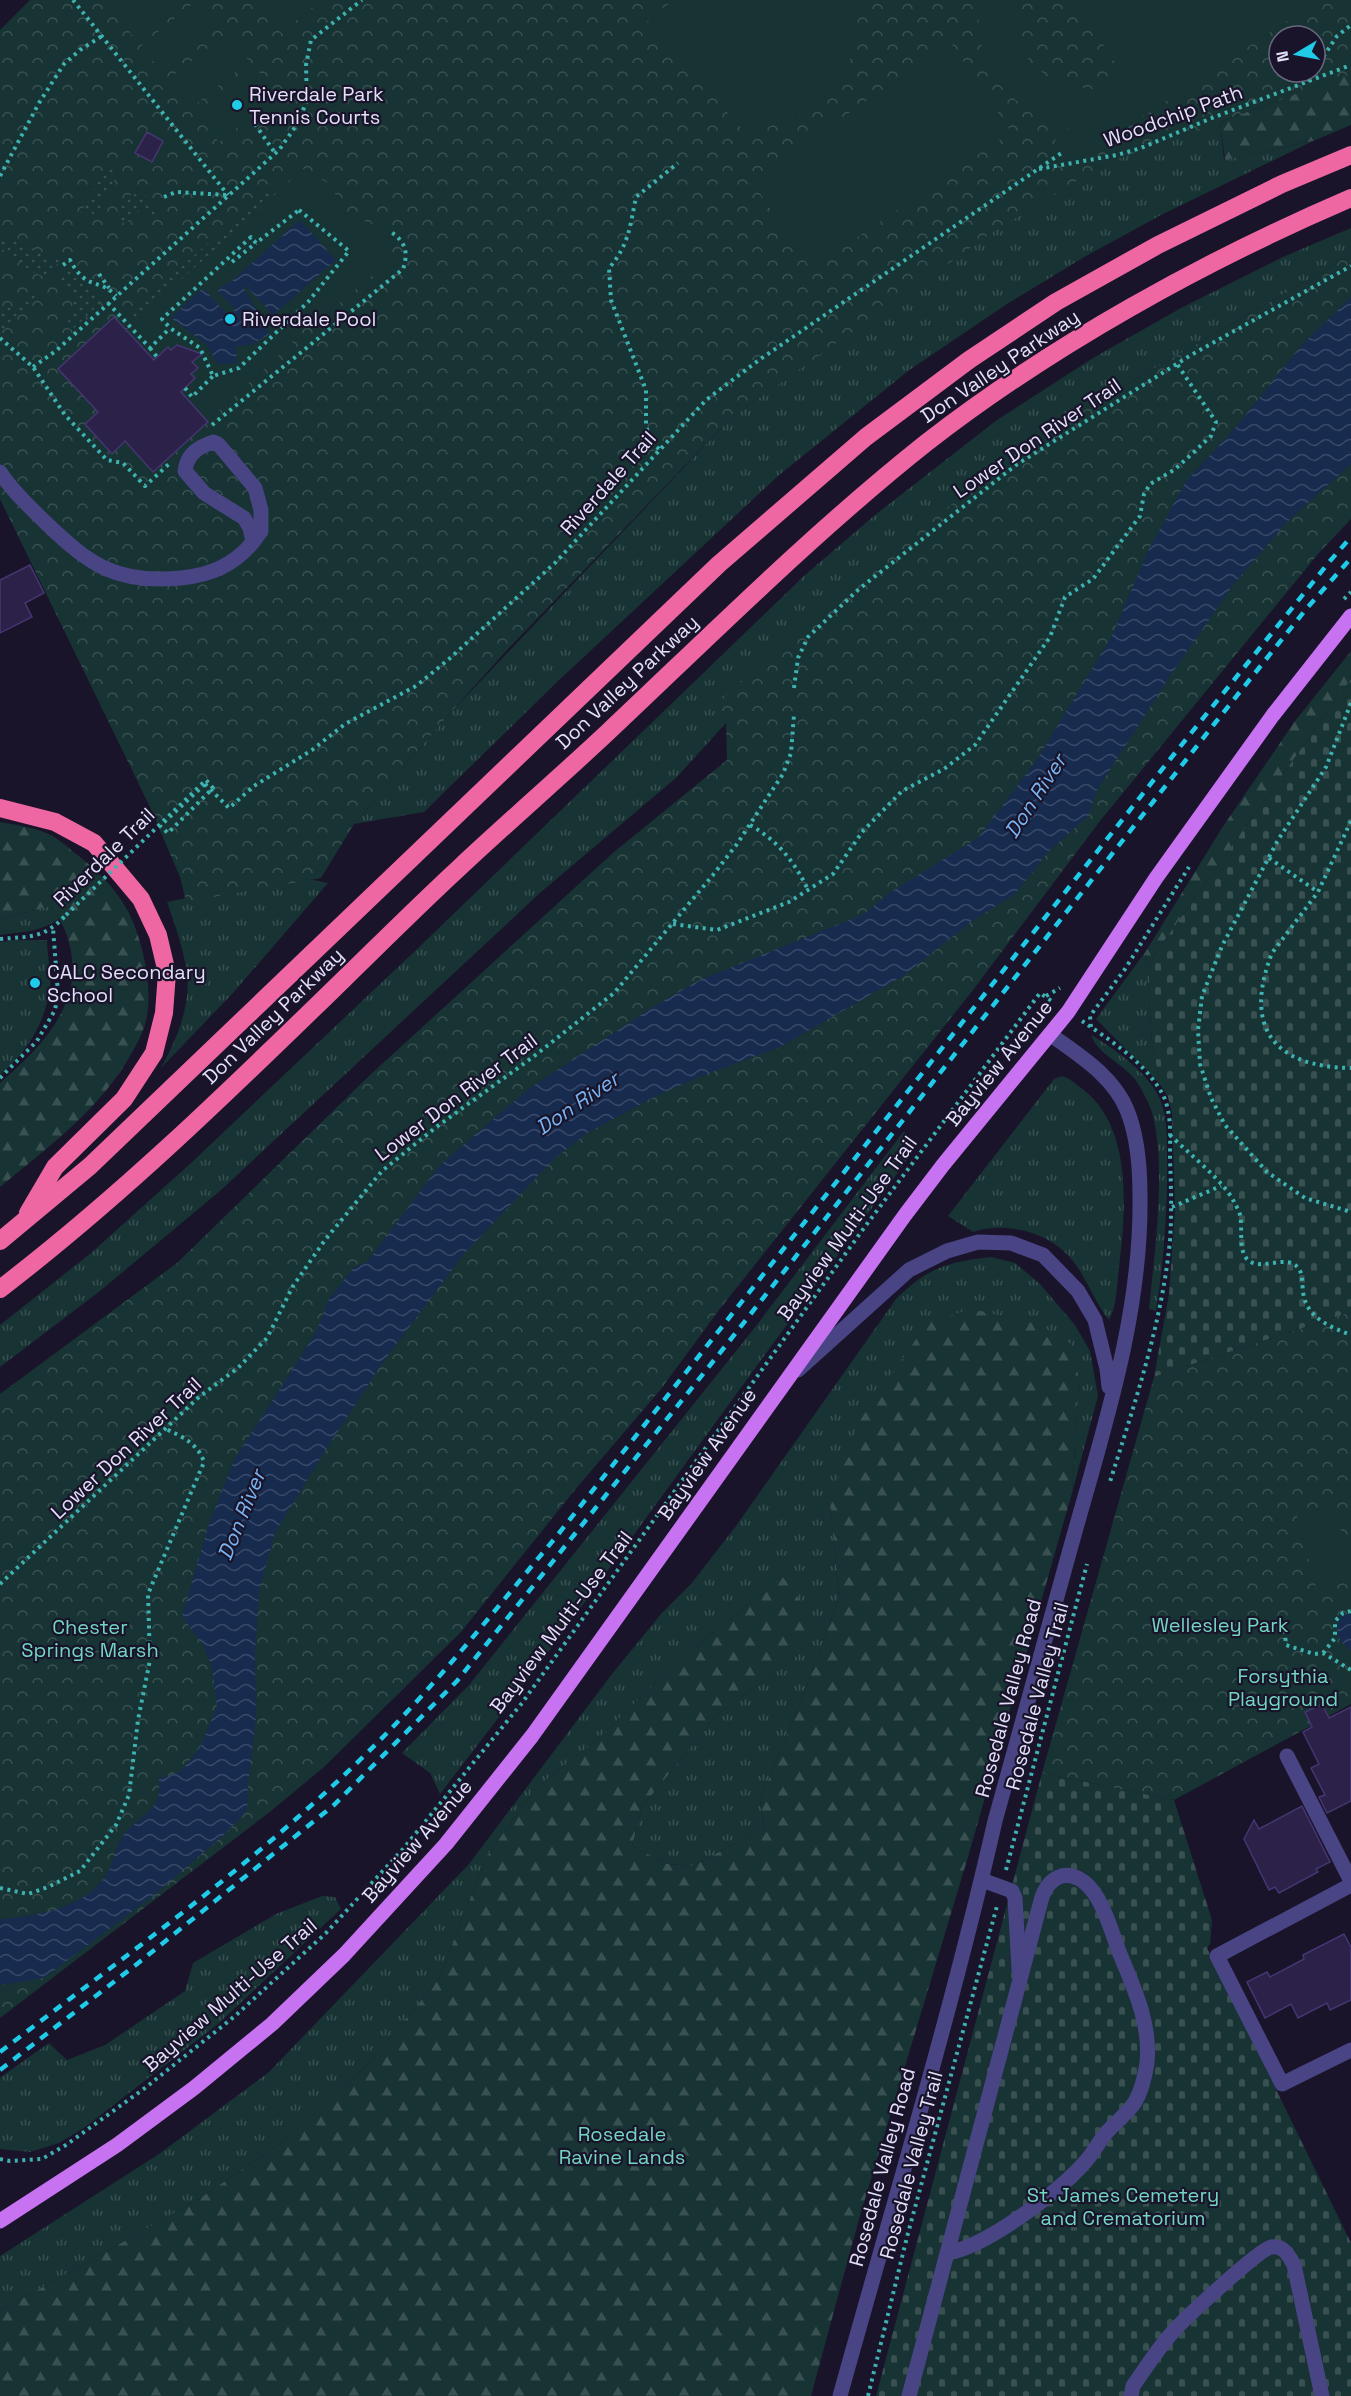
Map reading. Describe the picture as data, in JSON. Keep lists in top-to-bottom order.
{
  "streets": {
    "highway": ["Don Valley Parkway"],
    "main road": ["Bayview Avenue"],
    "street": ["Rosedale Valley Road"],
    "path": [
      "Woodchip Path",
      "Lower Don River Trail",
      "Riverdale Trail",
      "Bayview Multi-Use Trail",
      "Rosedale Valley Trail"
    ]
  },
  "crossings": [
    ["Woodchip Path", "Riverdale Trail"],
    ["Bayview Avenue", "Rosedale Valley Road"]
  ],
  "water": ["Don River"],
  "parks": [
    "Wellesley Park",
    "Chester Springs Marsh",
    "Forsythia Playground",
    "Rosedale Ravine Lands",
    "St. James Cemetery and Crematorium"
  ],
  "places": ["Riverdale Park Tennis Courts", "Riverdale Pool", "CALC Secondary School"],
  "north": "left"
}
